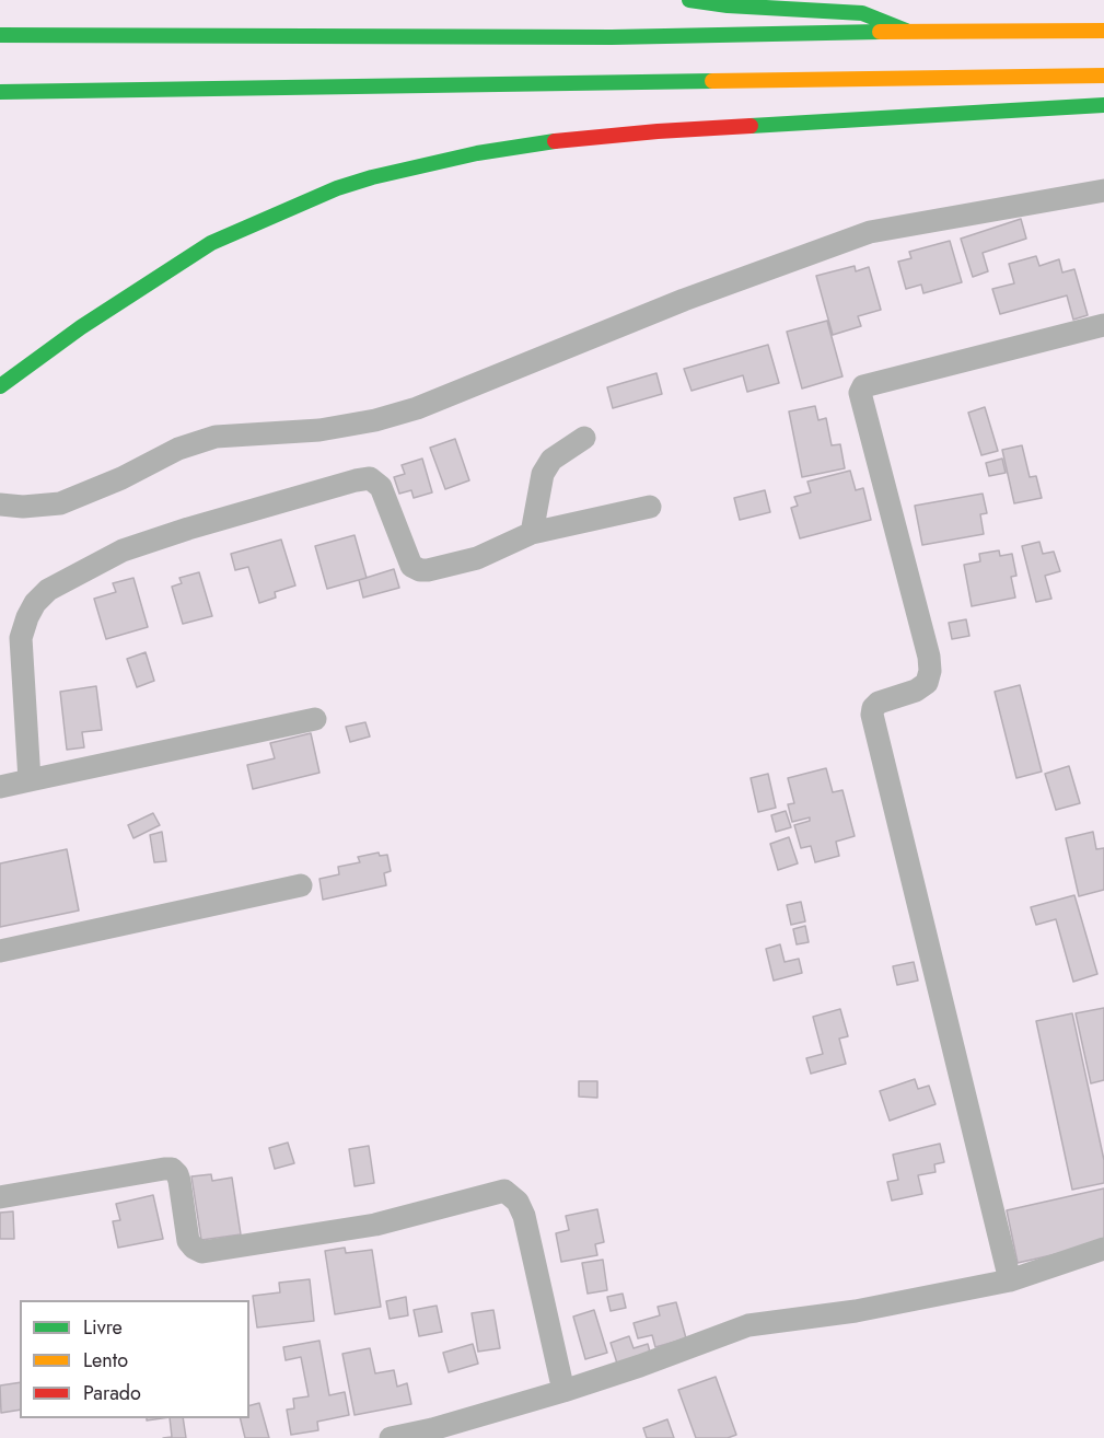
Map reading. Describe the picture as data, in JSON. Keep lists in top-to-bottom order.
{
  "legend": ["Livre", "Lento", "Parado"]
}
